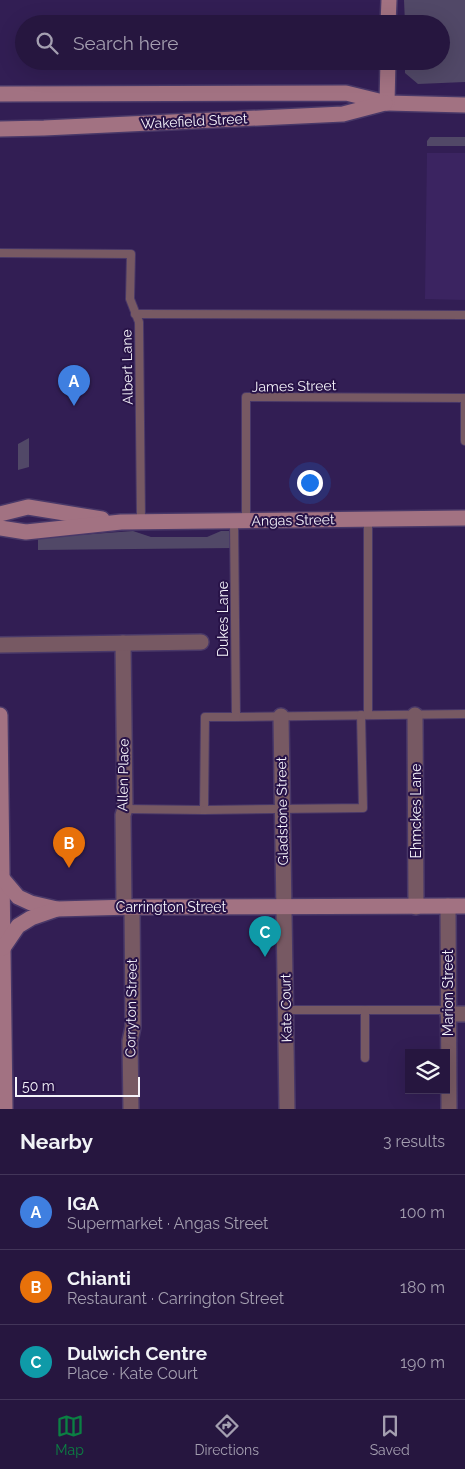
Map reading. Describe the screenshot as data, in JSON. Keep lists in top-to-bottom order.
{
  "streets": {
    "main road": ["Wakefield Street", "Angas Street", "Carrington Street"],
    "street": [
      "Allen Place",
      "Gladstone Street",
      "Ehmckes Lane",
      "Marion Street",
      "Corryton Street",
      "Kate Court"
    ],
    "lane": ["Albert Lane", "James Street", "Dukes Lane"]
  },
  "crossings": [
    ["Albert Lane", "Angas Street"],
    ["James Street", "Angas Street"],
    ["James Street", "Dukes Lane"],
    ["Angas Street", "Dukes Lane"],
    ["Allen Place", "Carrington Street"],
    ["Allen Place", "Corryton Street"],
    ["Gladstone Street", "Carrington Street"],
    ["Gladstone Street", "Kate Court"],
    ["Ehmckes Lane", "Carrington Street"],
    ["Carrington Street", "Marion Street"],
    ["Carrington Street", "Corryton Street"],
    ["Carrington Street", "Kate Court"]
  ],
  "scale_bar": "50 m",
  "page": {
    "search": "Search here",
    "pins": ["A", "B", "C"],
    "scale": "50 m",
    "heading": ["Nearby", "3 results"],
    "list": [
      {
        "mark": "A",
        "name": "IGA",
        "note": "Supermarket · Angas Street",
        "value": "100 m"
      },
      {
        "mark": "B",
        "name": "Chianti",
        "note": "Restaurant · Carrington Street",
        "value": "180 m"
      },
      {
        "mark": "C",
        "name": "Dulwich Centre",
        "note": "Place · Kate Court",
        "value": "190 m"
      }
    ],
    "nav": ["Map", "Directions", "Saved"]
  }
}
